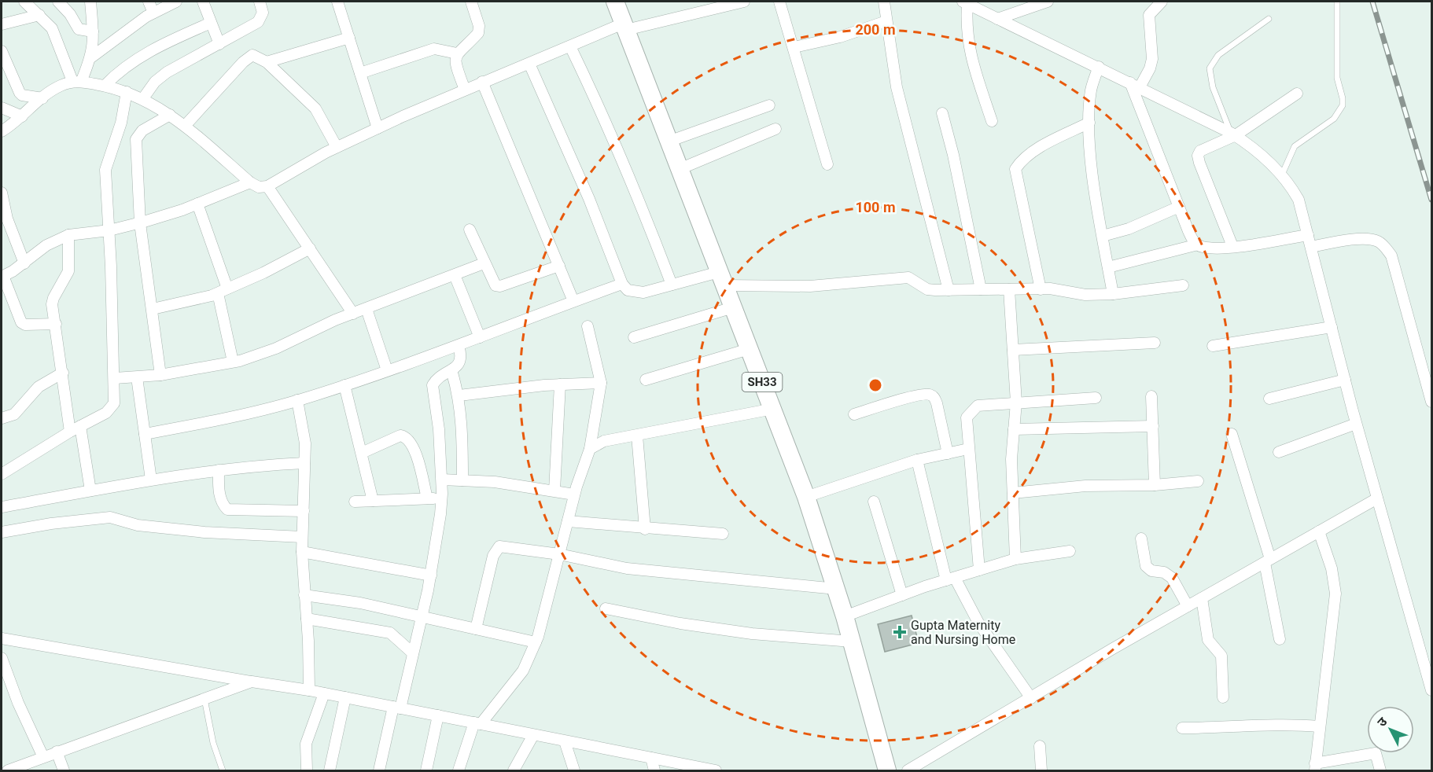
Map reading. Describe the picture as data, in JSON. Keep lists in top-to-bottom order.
{
  "streets": {
    "main road": ["SH33"]
  },
  "places": {
    "health": ["Gupta Maternity and Nursing Home"]
  },
  "north": "top left",
  "rings": ["200 m", "100 m"]
}
